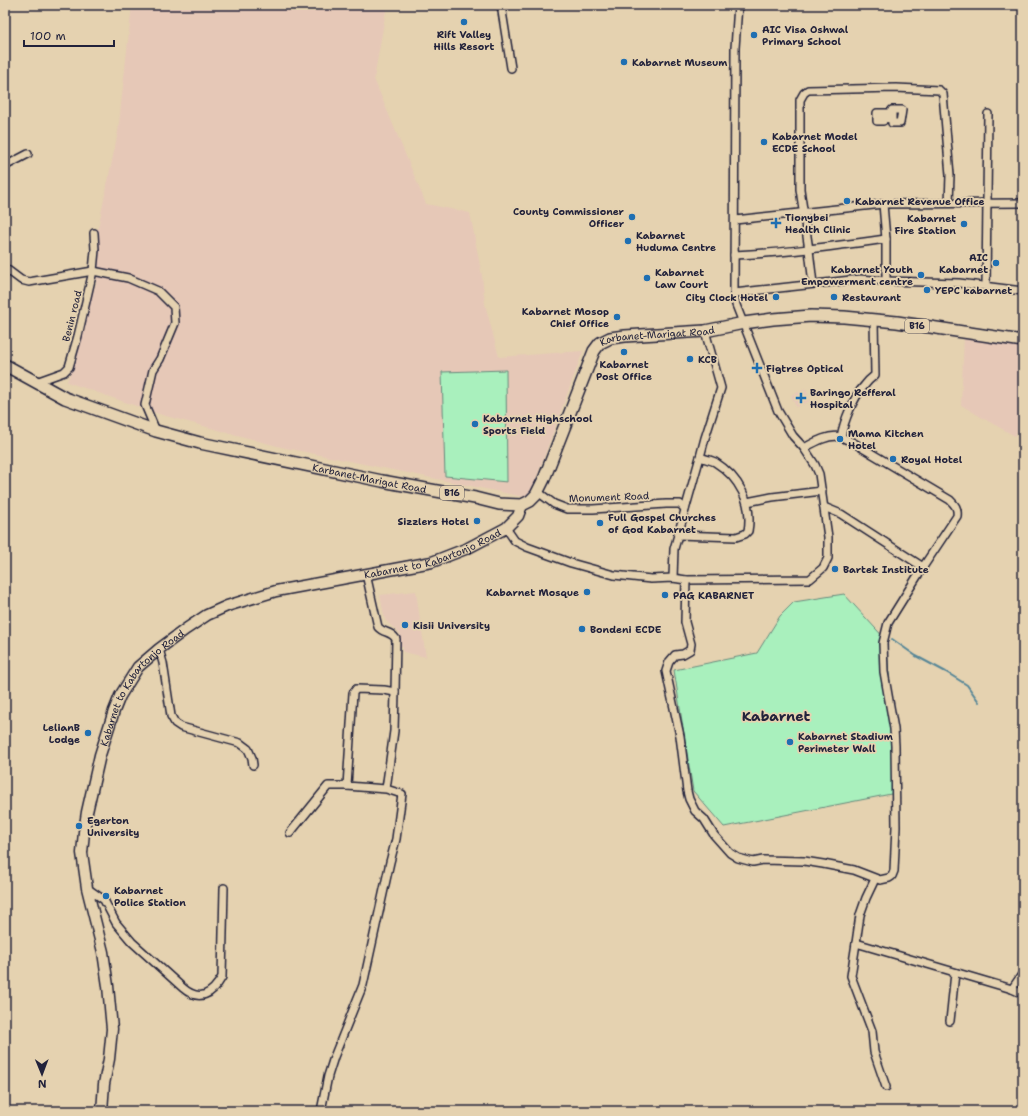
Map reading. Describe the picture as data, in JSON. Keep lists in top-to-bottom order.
{
  "streets": {
    "main road": ["B16", "Karbanet-Marigat Road", "Kabarnet to Kabartonjo Road"],
    "street": ["Benin road", "Monument Road"]
  },
  "crossings": [
    ["Benin road", "Karbanet-Marigat Road"],
    ["B16", "Karbanet-Marigat Road"],
    ["Karbanet-Marigat Road", "Monument Road"],
    ["Karbanet-Marigat Road", "Kabarnet to Kabartonjo Road"]
  ],
  "districts": ["Kabarnet"],
  "places": {
    "other": [
      "Rift Valley Hills Resort",
      "AIC Visa Oshwal Primary School",
      "Kabarnet Museum",
      "Kabarnet Model ECDE School",
      "Kabarnet Revenue Office",
      "County Commissioner Officer",
      "Kabarnet Fire Station",
      "Kabarnet Huduma Centre",
      "AIC Kabarnet",
      "Kabarnet Youth Empowerment centre",
      "Kabarnet Law Court",
      "YEPC kabarnet",
      "City Clock Hotel",
      "Restaurant",
      "Kabarnet Mosop Chief Office",
      "Kabarnet Post Office",
      "KCB",
      "Kabarnet Highschool Sports Field",
      "Mama Kitchen Hotel",
      "Royal Hotel",
      "Sizzlers Hotel",
      "Full Gospel Churches of God Kabarnet",
      "Bartek Institute",
      "Kabarnet Mosque",
      "PAG KABARNET",
      "Kisii University",
      "Bondeni ECDE",
      "LelianB Lodge",
      "Kabarnet Stadium Perimeter Wall",
      "Egerton University",
      "Kabarnet Police Station"
    ],
    "health": ["Tionybei Health Clinic", "Figtree Optical", "Baringo Refferal Hospital"]
  },
  "scale_bar": "100 m",
  "north": "bottom"
}
